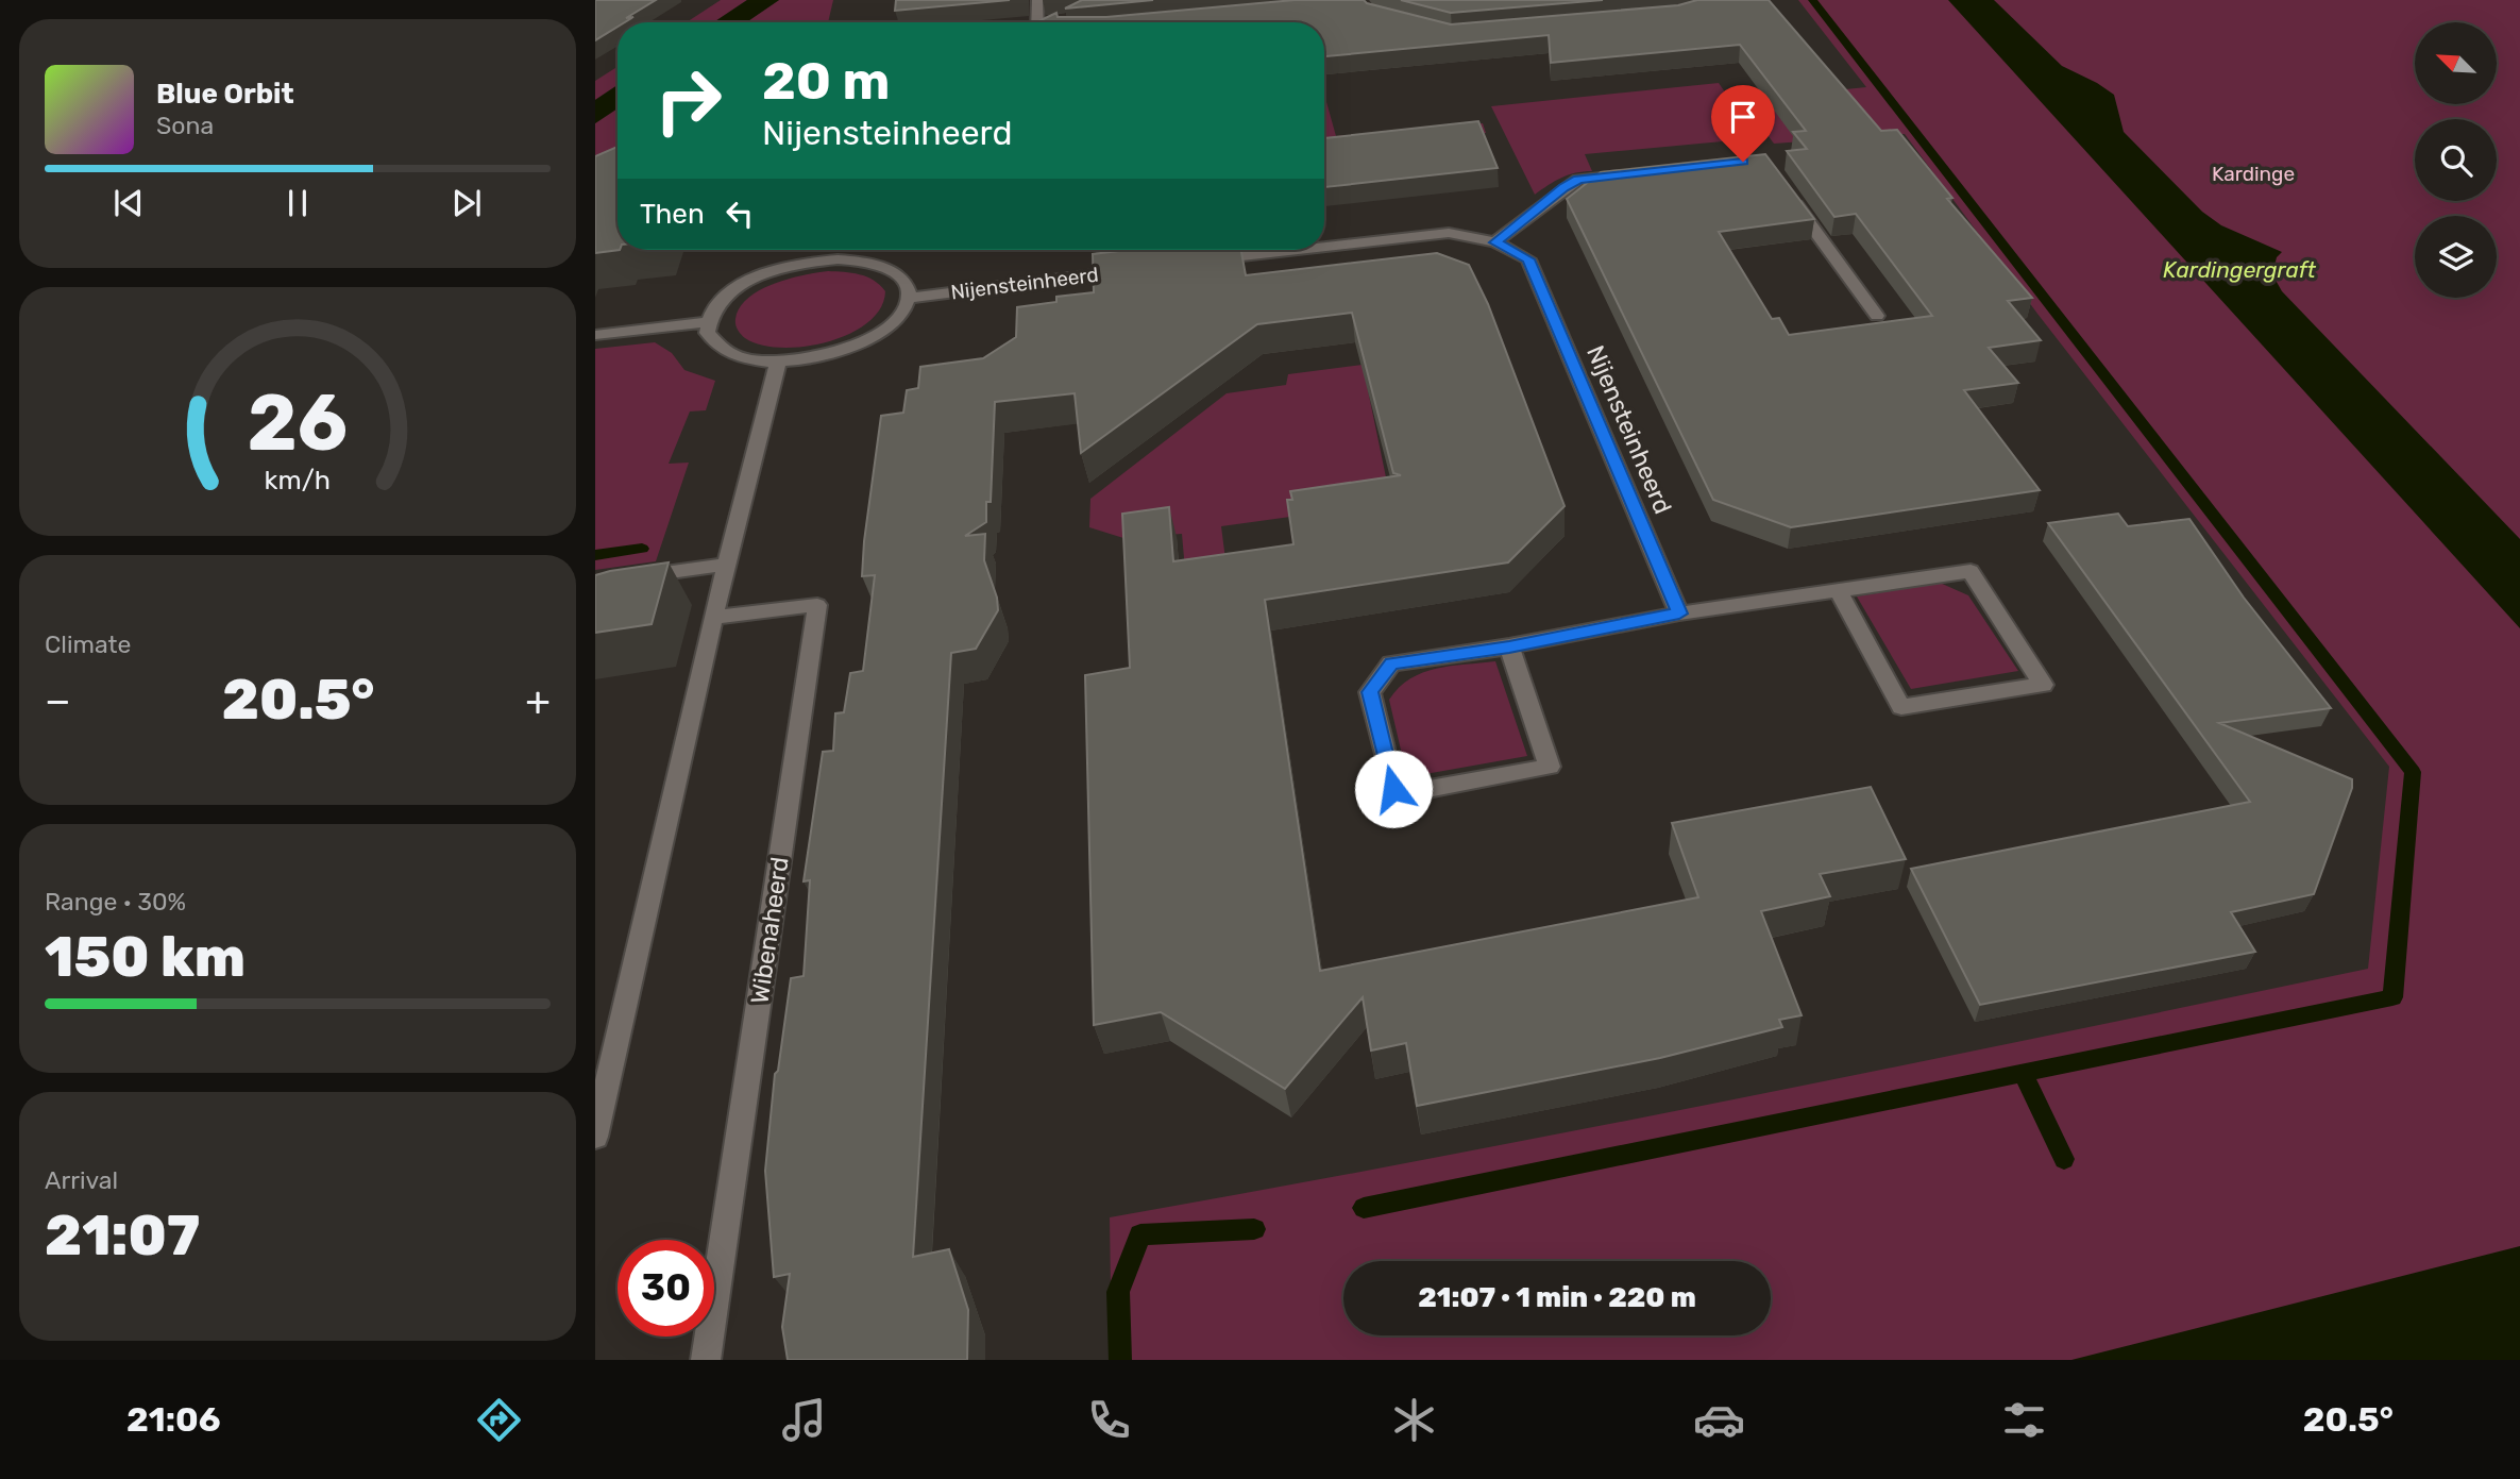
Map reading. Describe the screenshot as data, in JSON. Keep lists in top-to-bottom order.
{
  "streets": {
    "street": ["Nijensteinheerd", "Wibenaheerd"]
  },
  "water": ["Kardingergraft"],
  "parks": ["Kardinge"],
  "north": "top left",
  "page": {
    "turn": ["20 m", "Nijensteinheerd"],
    "song": ["Blue Orbit", "Sona"],
    "then": "Then",
    "tile": [
      "Climate",
      ["Range · 30%", "150 km"],
      ["Arrival", "21:07"]
    ],
    "heat": ["−", "20.5°", "+"],
    "limit": "30",
    "trip": "21:07 · 1 min · 220 m",
    "tabs": ["21:06", "20.5°"],
    "gauge": ["26", "km/h"]
  }
}
